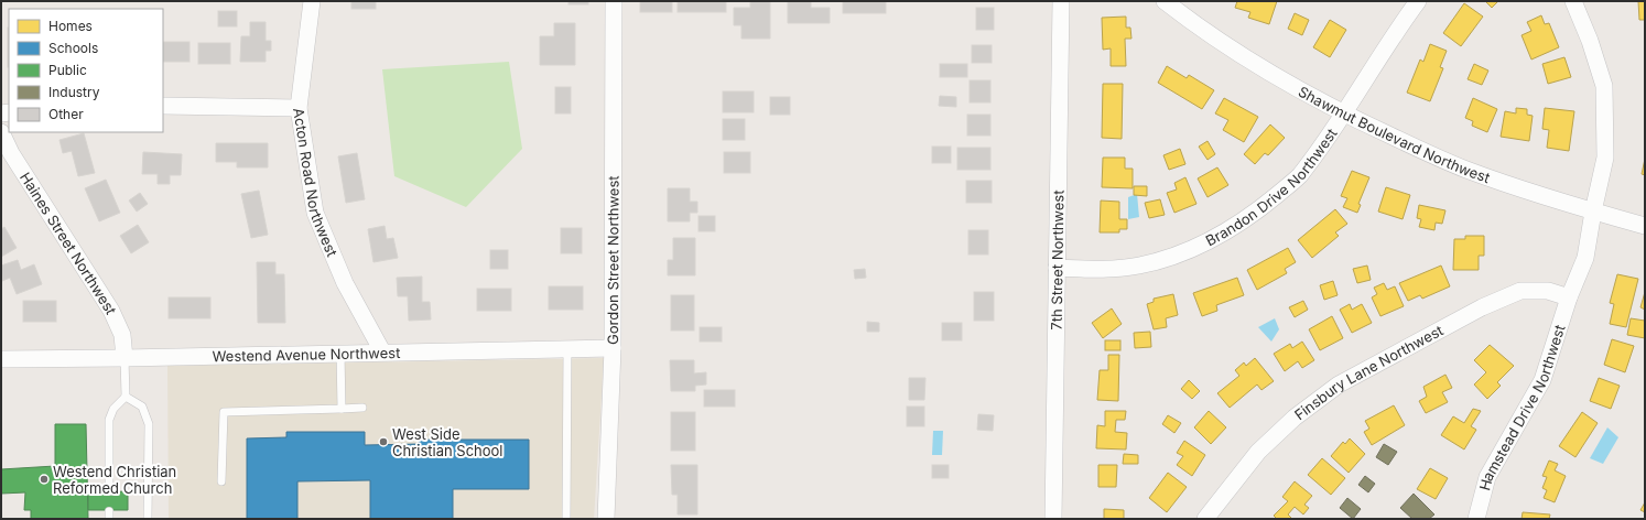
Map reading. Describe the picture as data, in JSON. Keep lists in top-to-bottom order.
{
  "streets": {
    "street": [
      "Shawmut Boulevard Northwest",
      "Acton Road Northwest",
      "Brandon Drive Northwest",
      "Haines Street Northwest",
      "Gordon Street Northwest",
      "7th Street Northwest",
      "Westend Avenue Northwest",
      "Finsbury Lane Northwest",
      "Hamstead Drive Northwest"
    ]
  },
  "crossings": [
    ["Shawmut Boulevard Northwest", "Brandon Drive Northwest"],
    ["Shawmut Boulevard Northwest", "Hamstead Drive Northwest"],
    ["Acton Road Northwest", "Westend Avenue Northwest"],
    ["Brandon Drive Northwest", "7th Street Northwest"],
    ["Haines Street Northwest", "Westend Avenue Northwest"],
    ["Gordon Street Northwest", "Westend Avenue Northwest"],
    ["Finsbury Lane Northwest", "Hamstead Drive Northwest"]
  ],
  "places": ["West Side Christian School", "Westend Christian Reformed Church"],
  "legend": [
    "Homes",
    "Schools",
    "Public",
    "Industry",
    "Other"
  ]
}
